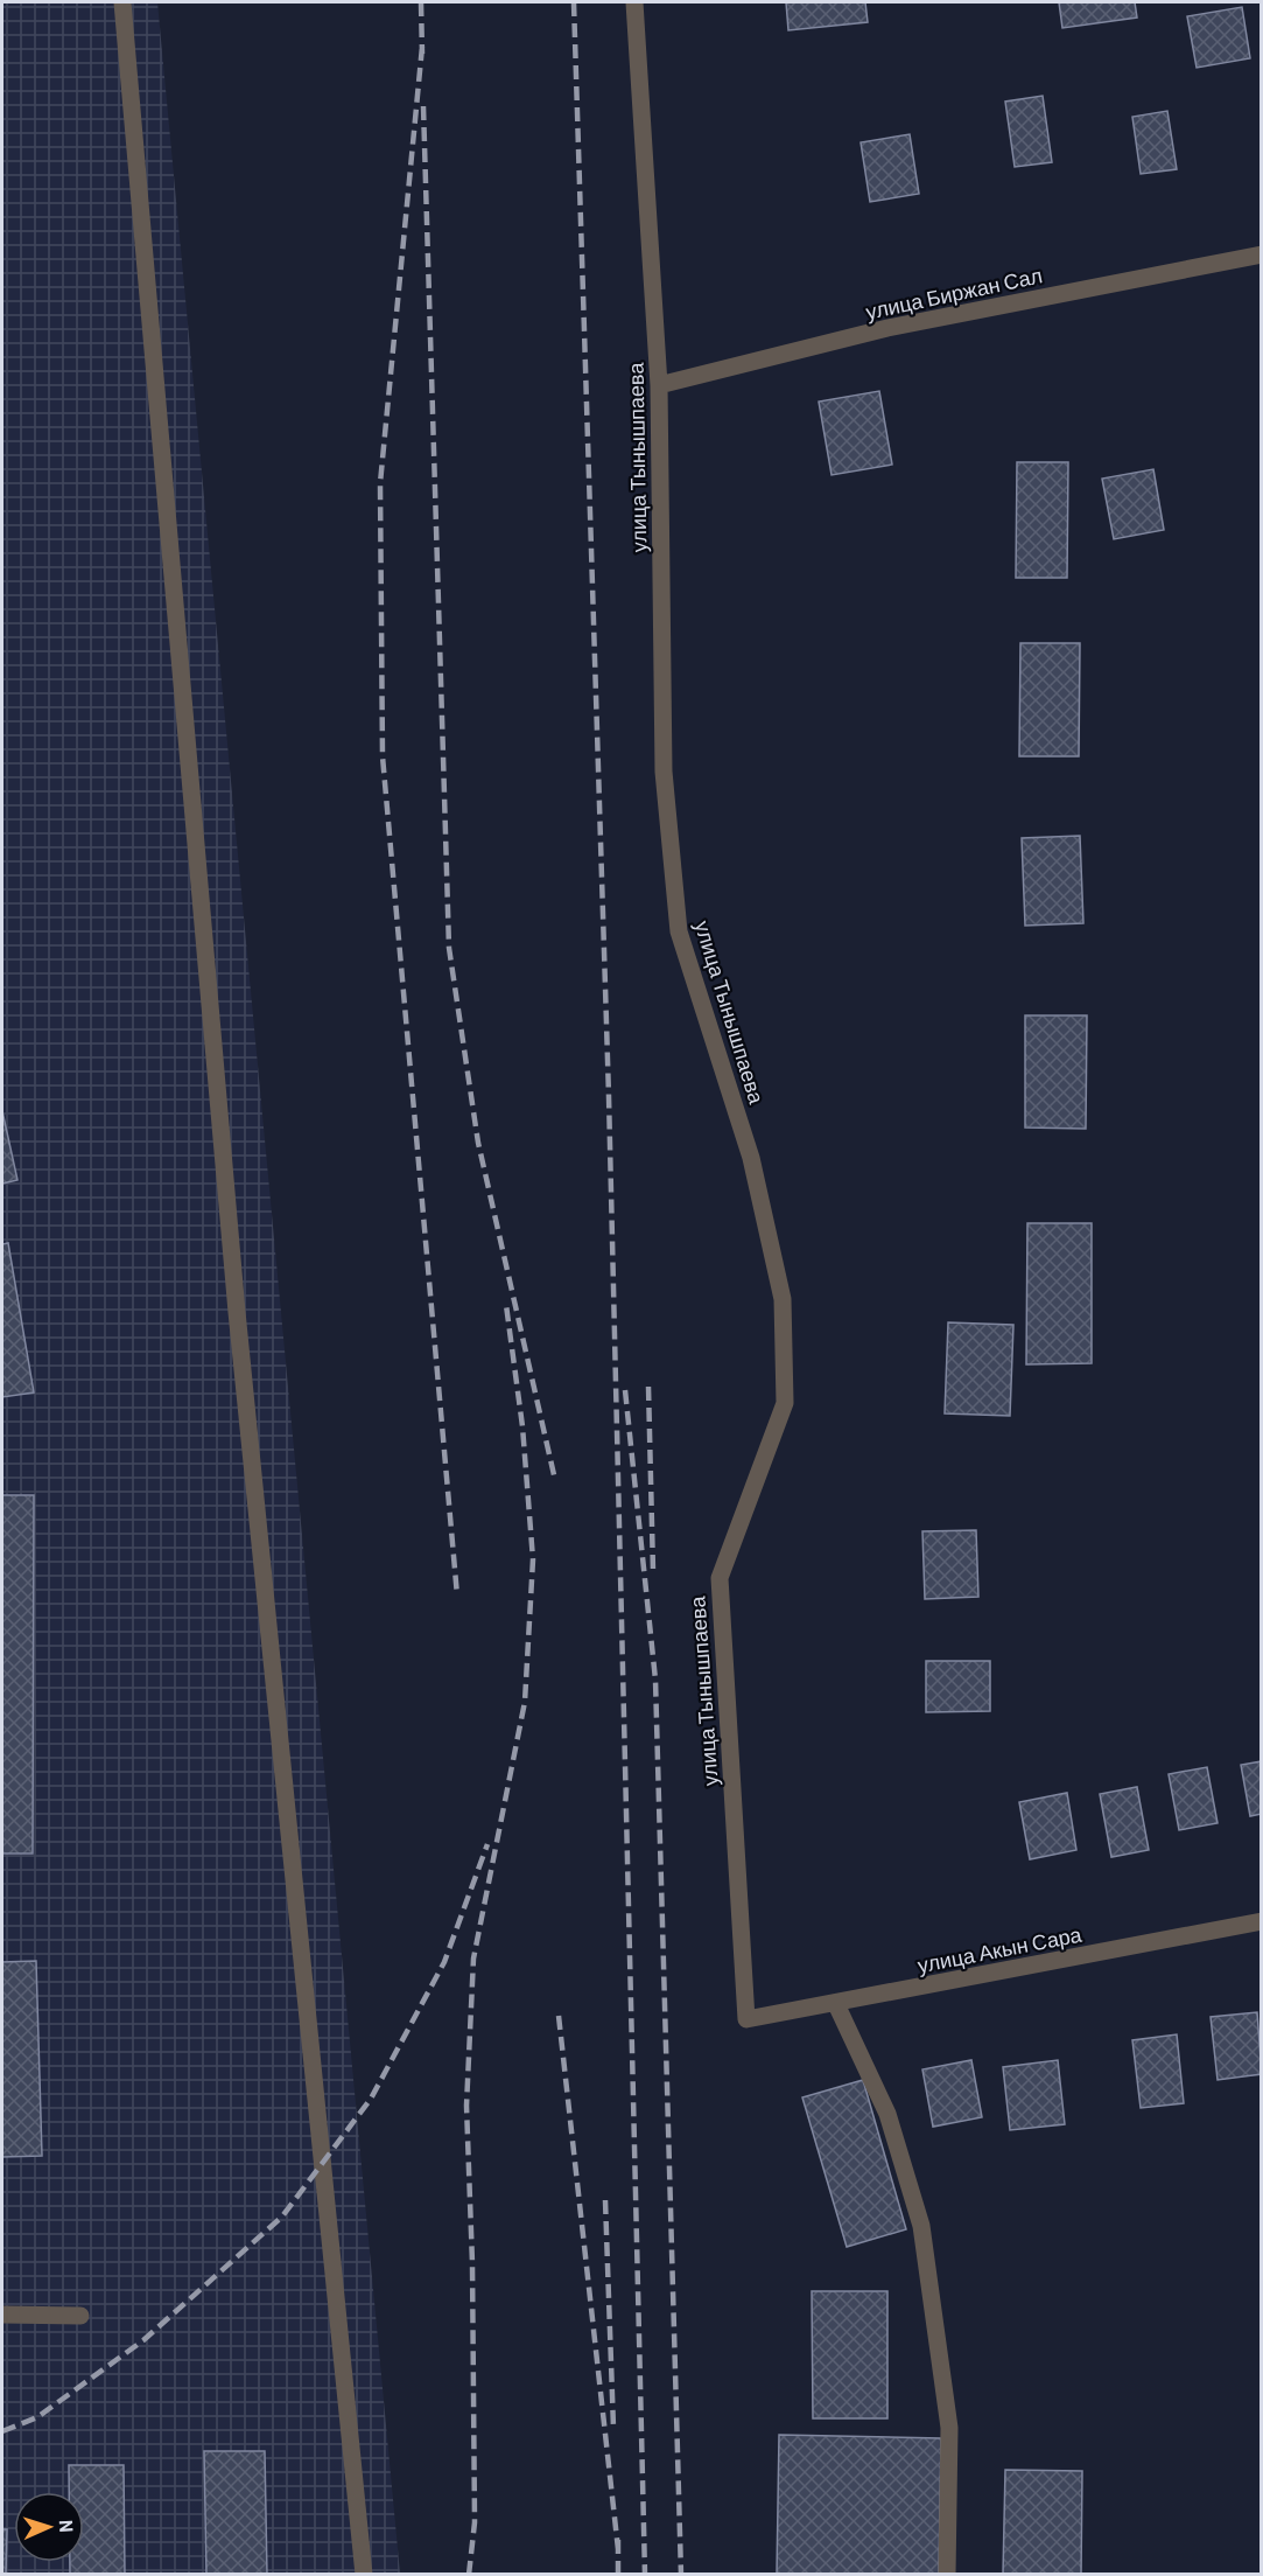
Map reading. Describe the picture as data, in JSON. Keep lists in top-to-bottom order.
{
  "streets": {
    "street": ["улица Биржан Сал", "улица Тынышпаева", "улица Акын Сара"]
  },
  "crossings": [
    ["улица Биржан Сал", "улица Тынышпаева"],
    ["улица Тынышпаева", "улица Акын Сара"]
  ],
  "north": "right"
}
